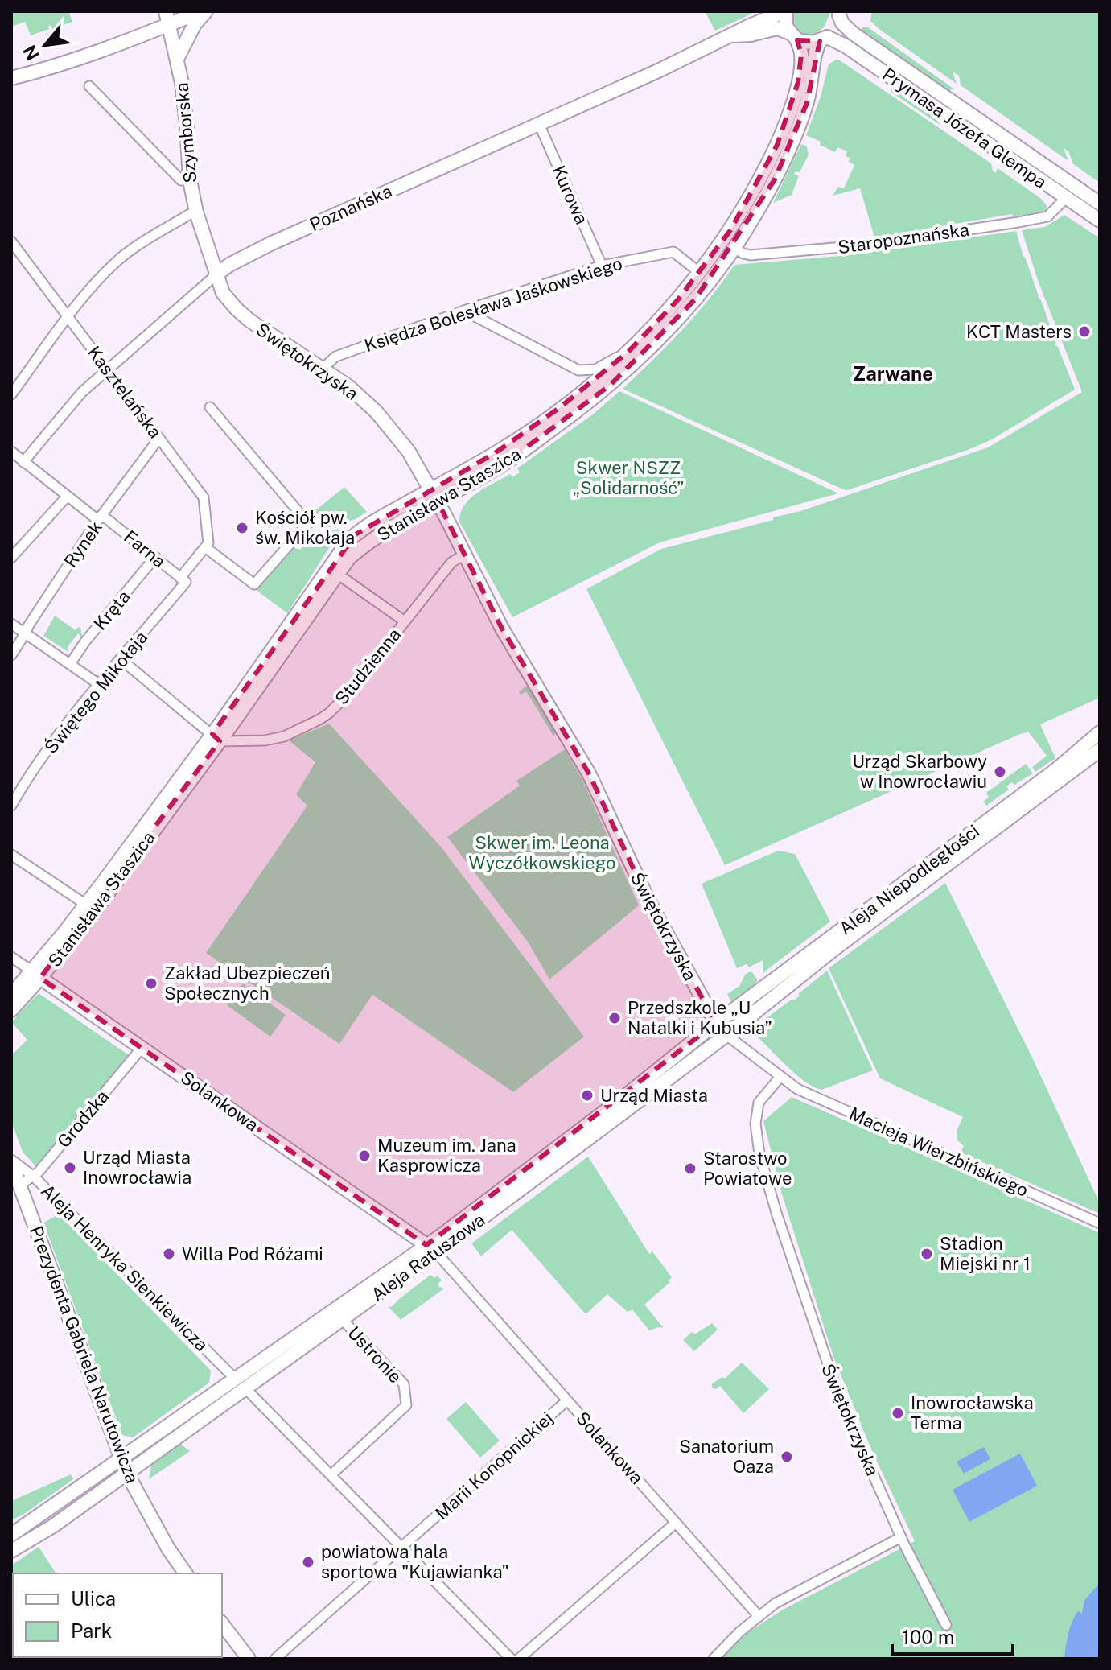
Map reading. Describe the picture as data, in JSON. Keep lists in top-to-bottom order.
{
  "streets": {
    "street": [
      "Prymasa Józefa Glempa",
      "Szymborska",
      "Kurowa",
      "Poznańska",
      "Staropoznańska",
      "Księdza Bolesława Jaśkowskiego",
      "Świętokrzyska",
      "Kasztelańska",
      "Stanisława Staszica",
      "Rynek",
      "Farna",
      "Kręta",
      "Studzienna",
      "Świętego Mikołaja",
      "Aleja Niepodległości",
      "Solankowa",
      "Grodzka",
      "Macieja Wierzbińskiego",
      "Aleja Ratuszowa",
      "Aleja Henryka Sienkiewicza",
      "Prezydenta Gabriela Narutowicza",
      "Ustronie",
      "Marii Konopnickiej"
    ]
  },
  "crossings": [
    ["Prymasa Józefa Glempa", "Poznańska"],
    ["Prymasa Józefa Glempa", "Staropoznańska"],
    ["Prymasa Józefa Glempa", "Stanisława Staszica"],
    ["Szymborska", "Poznańska"],
    ["Szymborska", "Świętokrzyska"],
    ["Kurowa", "Poznańska"],
    ["Kurowa", "Księdza Bolesława Jaśkowskiego"],
    ["Poznańska", "Świętokrzyska"],
    ["Poznańska", "Kasztelańska"],
    ["Poznańska", "Stanisława Staszica"],
    ["Staropoznańska", "Stanisława Staszica"],
    ["Księdza Bolesława Jaśkowskiego", "Świętokrzyska"],
    ["Księdza Bolesława Jaśkowskiego", "Stanisława Staszica"],
    ["Świętokrzyska", "Stanisława Staszica"],
    ["Świętokrzyska", "Studzienna"],
    ["Świętokrzyska", "Aleja Niepodległości"],
    ["Świętokrzyska", "Macieja Wierzbińskiego"],
    ["Świętokrzyska", "Aleja Ratuszowa"],
    ["Kasztelańska", "Świętego Mikołaja"],
    ["Stanisława Staszica", "Studzienna"],
    ["Stanisława Staszica", "Solankowa"],
    ["Rynek", "Farna"],
    ["Farna", "Kręta"],
    ["Farna", "Świętego Mikołaja"],
    ["Aleja Niepodległości", "Aleja Ratuszowa"],
    ["Solankowa", "Grodzka"],
    ["Solankowa", "Aleja Ratuszowa"],
    ["Solankowa", "Marii Konopnickiej"],
    ["Grodzka", "Aleja Henryka Sienkiewicza"],
    ["Grodzka", "Prezydenta Gabriela Narutowicza"],
    ["Aleja Ratuszowa", "Aleja Henryka Sienkiewicza"],
    ["Aleja Ratuszowa", "Prezydenta Gabriela Narutowicza"],
    ["Aleja Ratuszowa", "Ustronie"],
    ["Aleja Henryka Sienkiewicza", "Prezydenta Gabriela Narutowicza"],
    ["Aleja Henryka Sienkiewicza", "Ustronie"],
    ["Aleja Henryka Sienkiewicza", "Marii Konopnickiej"]
  ],
  "districts": ["Zarwane"],
  "parks": ["Skwer NSZZ „Solidarność”", "Skwer im. Leona Wyczółkowskiego"],
  "places": [
    "KCT Masters",
    "Kościół pw. św. Mikołaja",
    "Urząd Skarbowy w Inowrocławiu",
    "Zakład Ubezpieczeń Społecznych",
    "Przedszkole „U Natalki i Kubusia”",
    "Urząd Miasta",
    "Muzeum im. Jana Kasprowicza",
    "Urząd Miasta Inowrocławia",
    "Starostwo Powiatowe",
    "Willa Pod Różami",
    "Stadion Miejski nr 1",
    "Inowrocławska Terma",
    "Sanatorium Oaza",
    "powiatowa hala sportowa \"Kujawianka\""
  ],
  "legend": ["Ulica", "Park"],
  "scale_bar": "100 m",
  "north": "bottom left"
}
